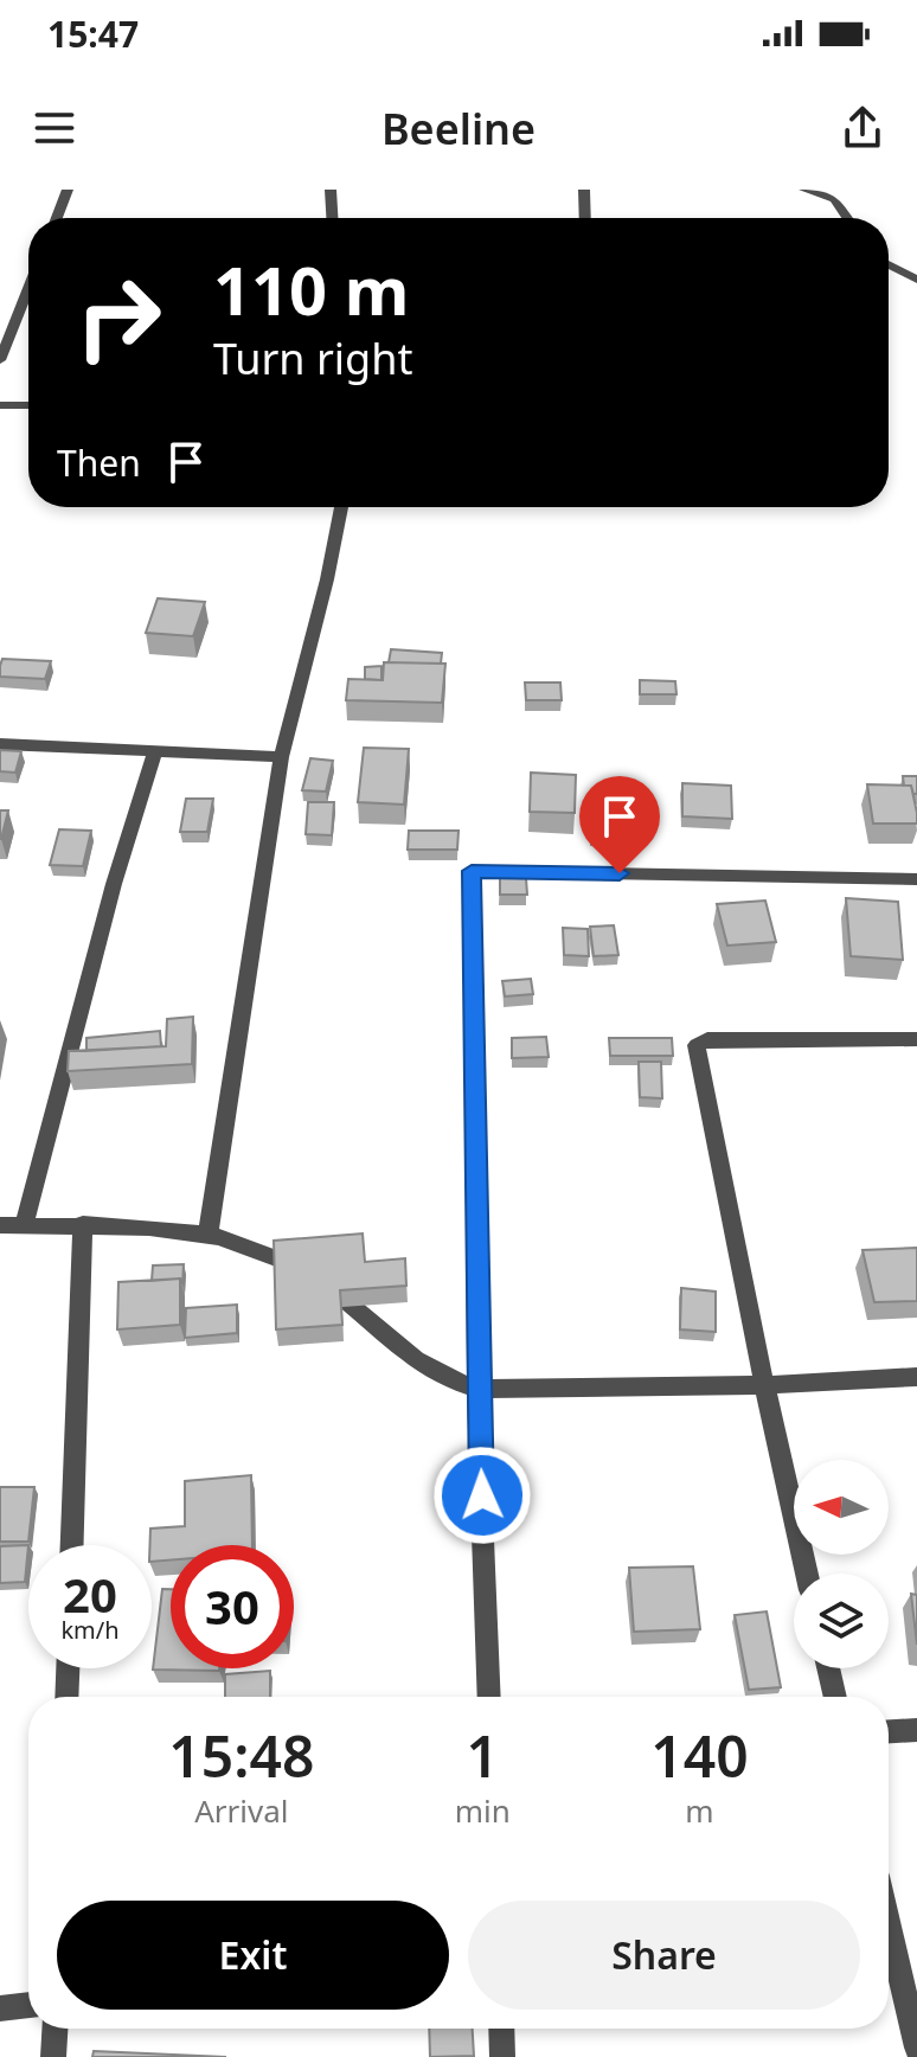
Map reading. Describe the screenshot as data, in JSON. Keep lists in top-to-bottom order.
{
  "north": "left",
  "page": {
    "status": "15:47",
    "header": "Beeline",
    "turn": ["110 m", "Turn right"],
    "then": "Then",
    "speed": "20 km/h",
    "limit": "30",
    "eta": [
      "15:48",
      "Arrival",
      "1",
      "min",
      "140",
      "m"
    ],
    "buttons": ["Exit", "Share"]
  }
}
